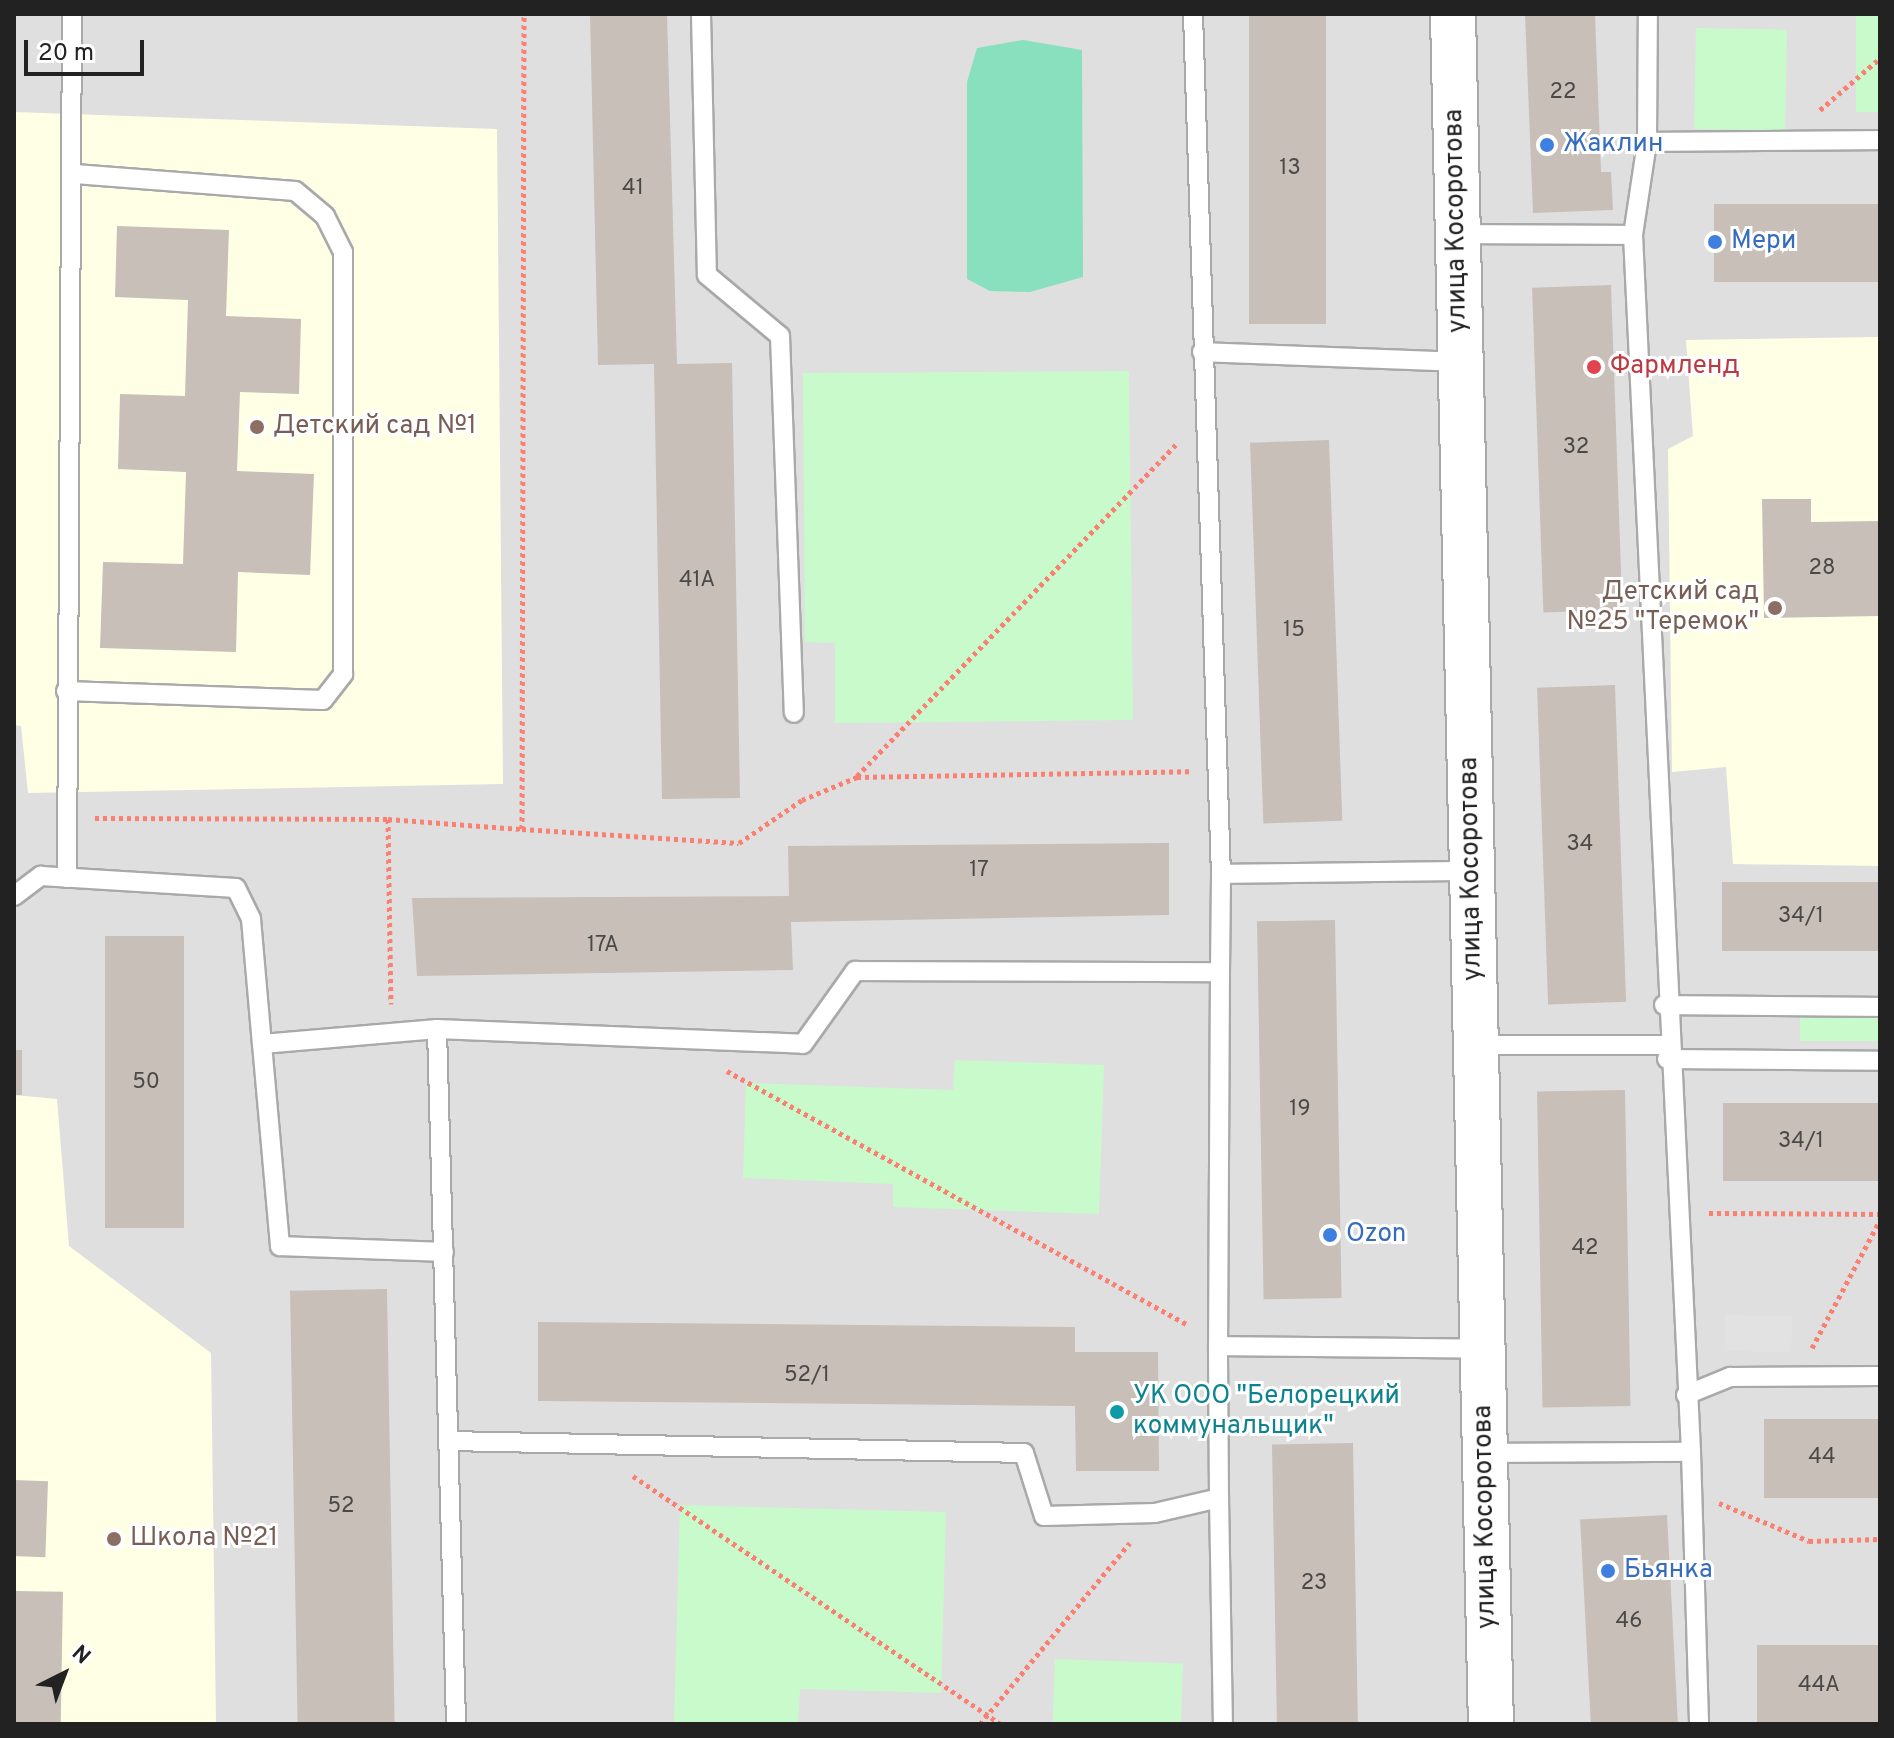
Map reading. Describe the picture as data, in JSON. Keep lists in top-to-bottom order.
{
  "streets": {
    "street": ["улица Косоротова"]
  },
  "places": [
    "Жаклин",
    "Мери",
    "Фармленд",
    "Детский сад №1",
    "Детский сад №25 \"Теремок\"",
    "Ozon",
    "УК ООО \"Белорецкий коммунальщик\"",
    "Школа №21",
    "Бьянка"
  ],
  "house_numbers": [
    "22",
    "13",
    "41",
    "32",
    "28",
    "41А",
    "15",
    "34",
    "17",
    "34/1",
    "17А",
    "50",
    "19",
    "34/1",
    "42",
    "52/1",
    "44",
    "52",
    "23",
    "46",
    "44А"
  ],
  "scale_bar": "20 m",
  "north": "top right"
}
